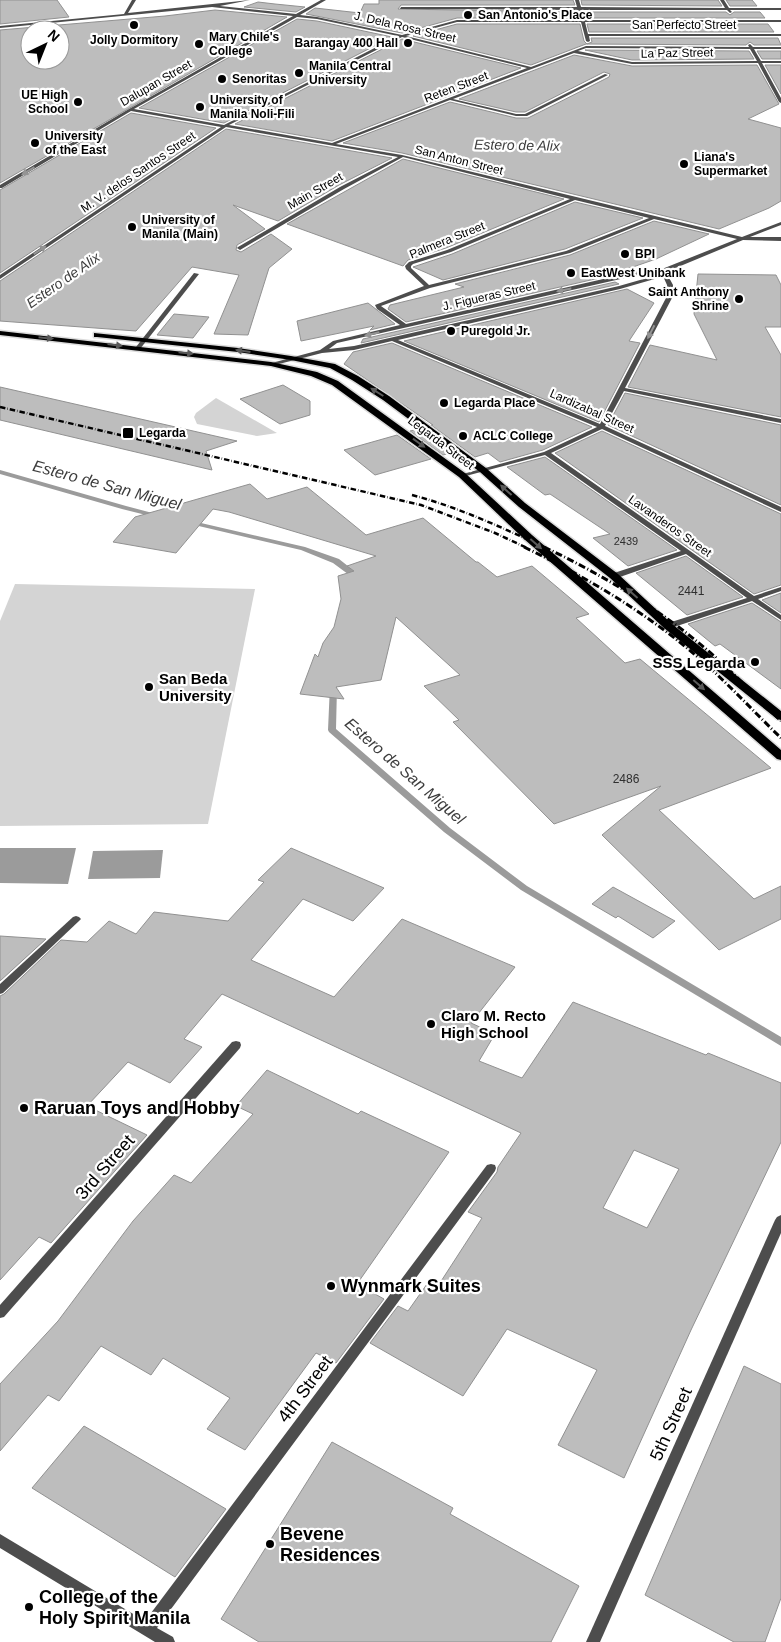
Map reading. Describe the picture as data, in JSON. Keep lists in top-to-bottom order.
{
  "streets": {
    "main road": ["Legarda Street"],
    "street": [
      "San Perfecto Street",
      "J. Dela Rosa Street",
      "La Paz Street",
      "Dalupan Street",
      "Reten Street",
      "San Anton Street",
      "M. V. delos Santos Street",
      "Main Street",
      "Palmera Street",
      "J. Figueras Street",
      "Lardizabal Street",
      "Lavanderos Street",
      "3rd Street",
      "4th Street",
      "5th Street"
    ]
  },
  "crossings": [
    ["J. Dela Rosa Street", "Dalupan Street"],
    ["J. Dela Rosa Street", "Reten Street"],
    ["J. Dela Rosa Street", "M. V. delos Santos Street"],
    ["La Paz Street", "Reten Street"],
    ["Dalupan Street", "San Anton Street"],
    ["Reten Street", "San Anton Street"],
    ["San Anton Street", "M. V. delos Santos Street"],
    ["San Anton Street", "Main Street"],
    ["San Anton Street", "Palmera Street"],
    ["San Anton Street", "J. Figueras Street"],
    ["J. Figueras Street", "Lardizabal Street"],
    ["J. Figueras Street", "Legarda Street"]
  ],
  "one_way": ["Dalupan Street"],
  "water": ["Estero de Alix", "Estero de San Miguel"],
  "places": {
    "other": [
      "San Antonio's Place",
      "Jolly Dormitory",
      "Barangay 400 Hall",
      "Mary Chile's College",
      "Manila Central University",
      "Senoritas",
      "UE High School",
      "University of Manila Noli-Fili",
      "University of the East",
      "Liana's Supermarket",
      "University of Manila (Main)",
      "BPI",
      "EastWest Unibank",
      "Saint Anthony Shrine",
      "Puregold Jr.",
      "Legarda Place",
      "ACLC College",
      "SSS Legarda",
      "San Beda University",
      "Claro M. Recto High School",
      "Raruan Toys and Hobby",
      "Wynmark Suites",
      "Bevene Residences",
      "College of the Holy Spirit Manila"
    ],
    "transit": ["Legarda"]
  },
  "house_numbers": ["2439", "2441", "2486"],
  "north": "top right"
}
